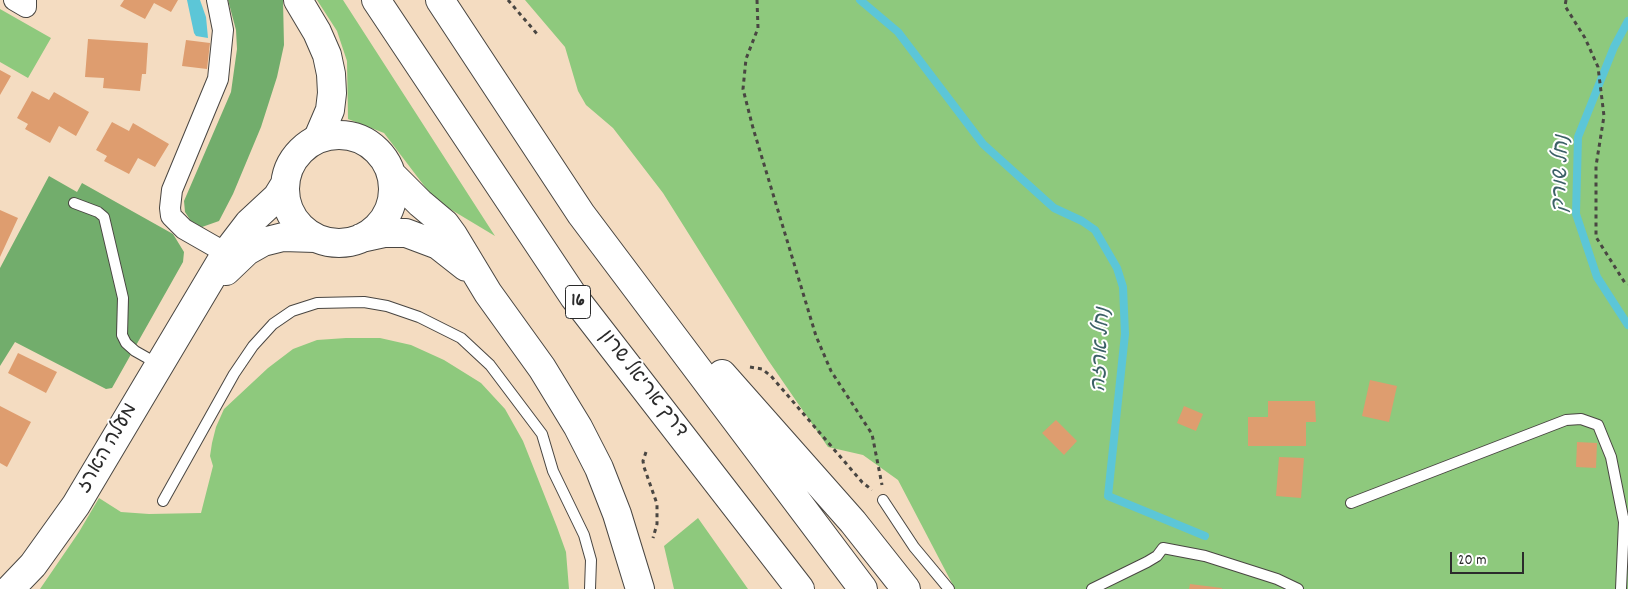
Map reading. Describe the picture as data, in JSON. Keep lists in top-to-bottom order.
{
  "streets": {
    "main road": ["16", "דרך אריאל שרון", "מעלה הארז"]
  },
  "water": ["נחל שורק", "נחל ארזה"],
  "scale_bar": "20 m"
}
